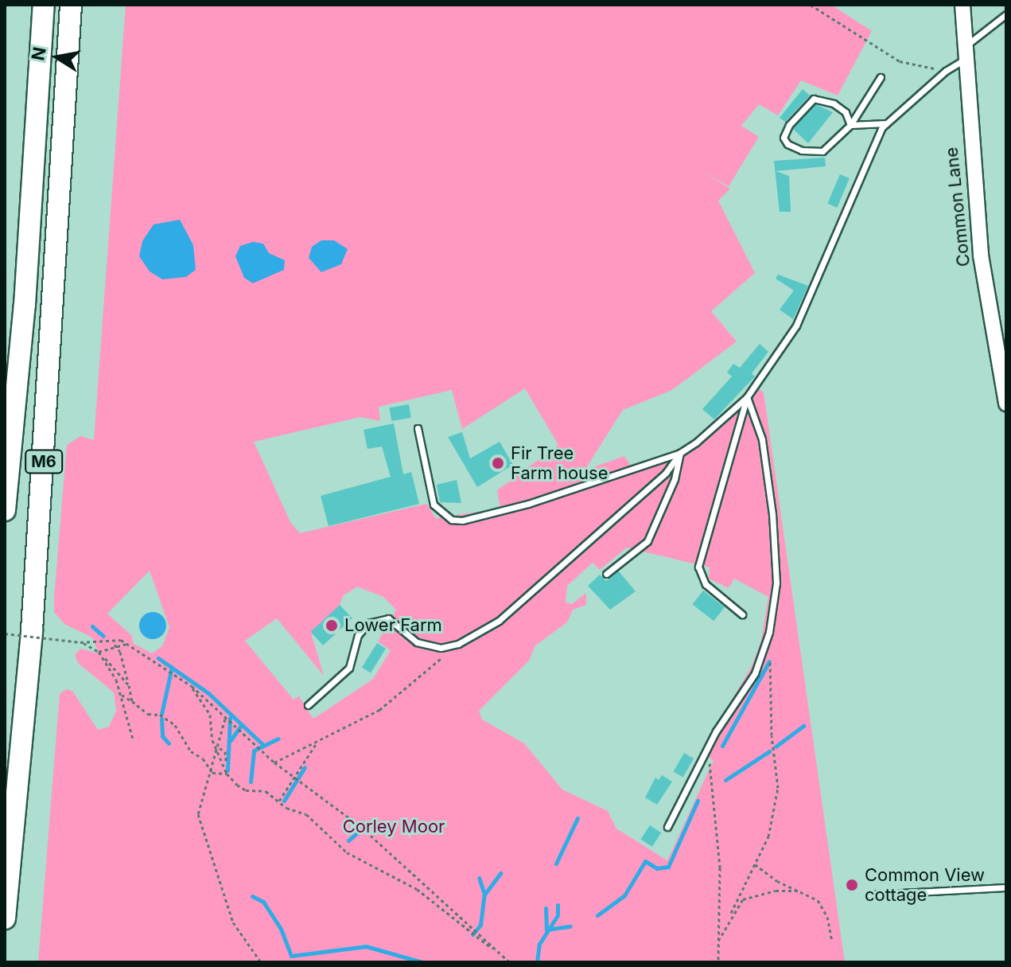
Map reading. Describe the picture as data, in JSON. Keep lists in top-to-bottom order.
{
  "streets": {
    "highway": ["M6"],
    "street": ["Common Lane"]
  },
  "parks": ["Corley Moor"],
  "places": ["Fir Tree Farm house", "Lower Farm", "Common View cottage"],
  "north": "left"
}
